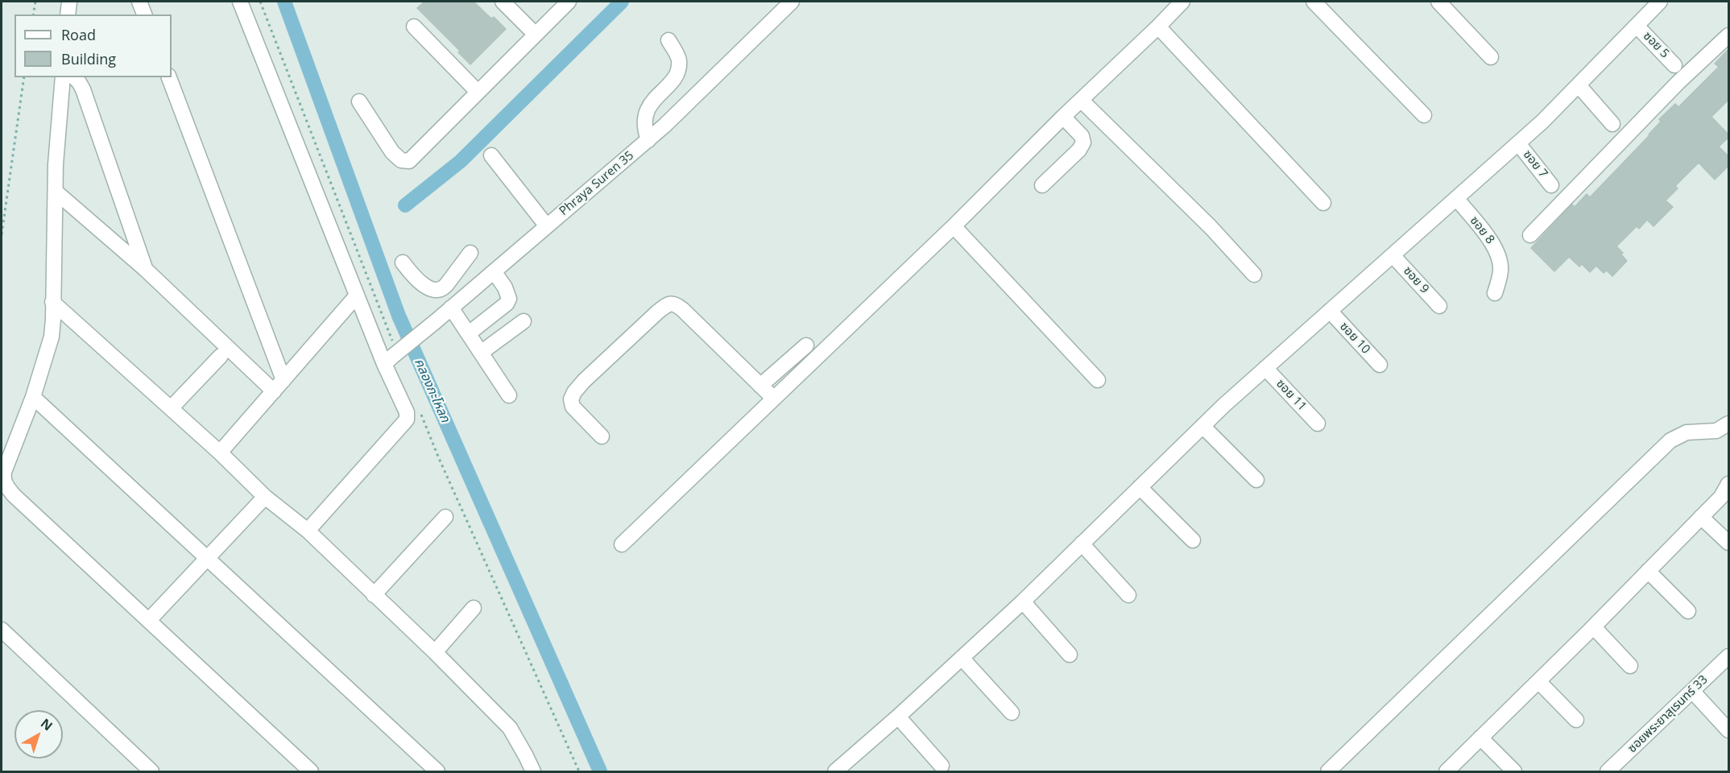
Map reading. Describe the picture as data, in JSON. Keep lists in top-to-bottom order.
{
  "streets": {
    "street": [
      "ซอย 5",
      "ซอย 7",
      "Phraya Suren 35",
      "ซอย 8",
      "ซอย 9",
      "ซอย 10",
      "ซอย 11",
      "ซอยพระยาสุเรนทร์ 33"
    ]
  },
  "water": ["คลองกะโหลก"],
  "legend": ["Road", "Building"],
  "north": "top right"
}
